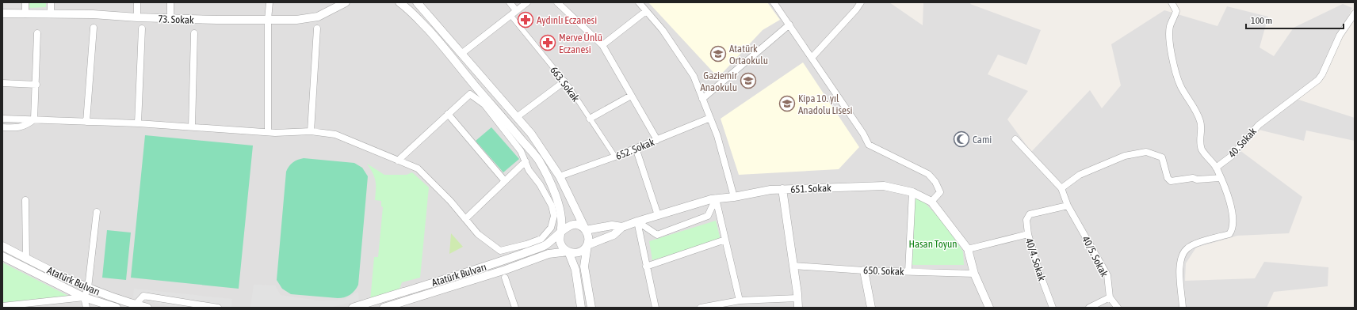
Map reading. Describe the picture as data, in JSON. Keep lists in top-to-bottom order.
{
  "streets": {
    "street": [
      "73. Sokak",
      "663. Sokak",
      "40. Sokak",
      "652. Sokak",
      "651. Sokak",
      "40/5. Sokak",
      "40/4. Sokak",
      "650. Sokak",
      "Atatürk Bulvarı"
    ]
  },
  "crossings": [
    ["663. Sokak", "652. Sokak"],
    ["651. Sokak", "40/4. Sokak"],
    ["651. Sokak", "650. Sokak"],
    ["651. Sokak", "Atatürk Bulvarı"]
  ],
  "parks": ["Hasan Toyun"],
  "places": {
    "pharmacy": ["Aydınlı Eczanesi", "Merve Ünlü Eczanesi"],
    "school or university": ["Atatürk Ortaokulu", "Gaziemir Anaokulu", "Kipa 10. yıl Anadolu Lisesi"],
    "mosque": ["Cami"]
  },
  "scale_bar": "100 m"
}
